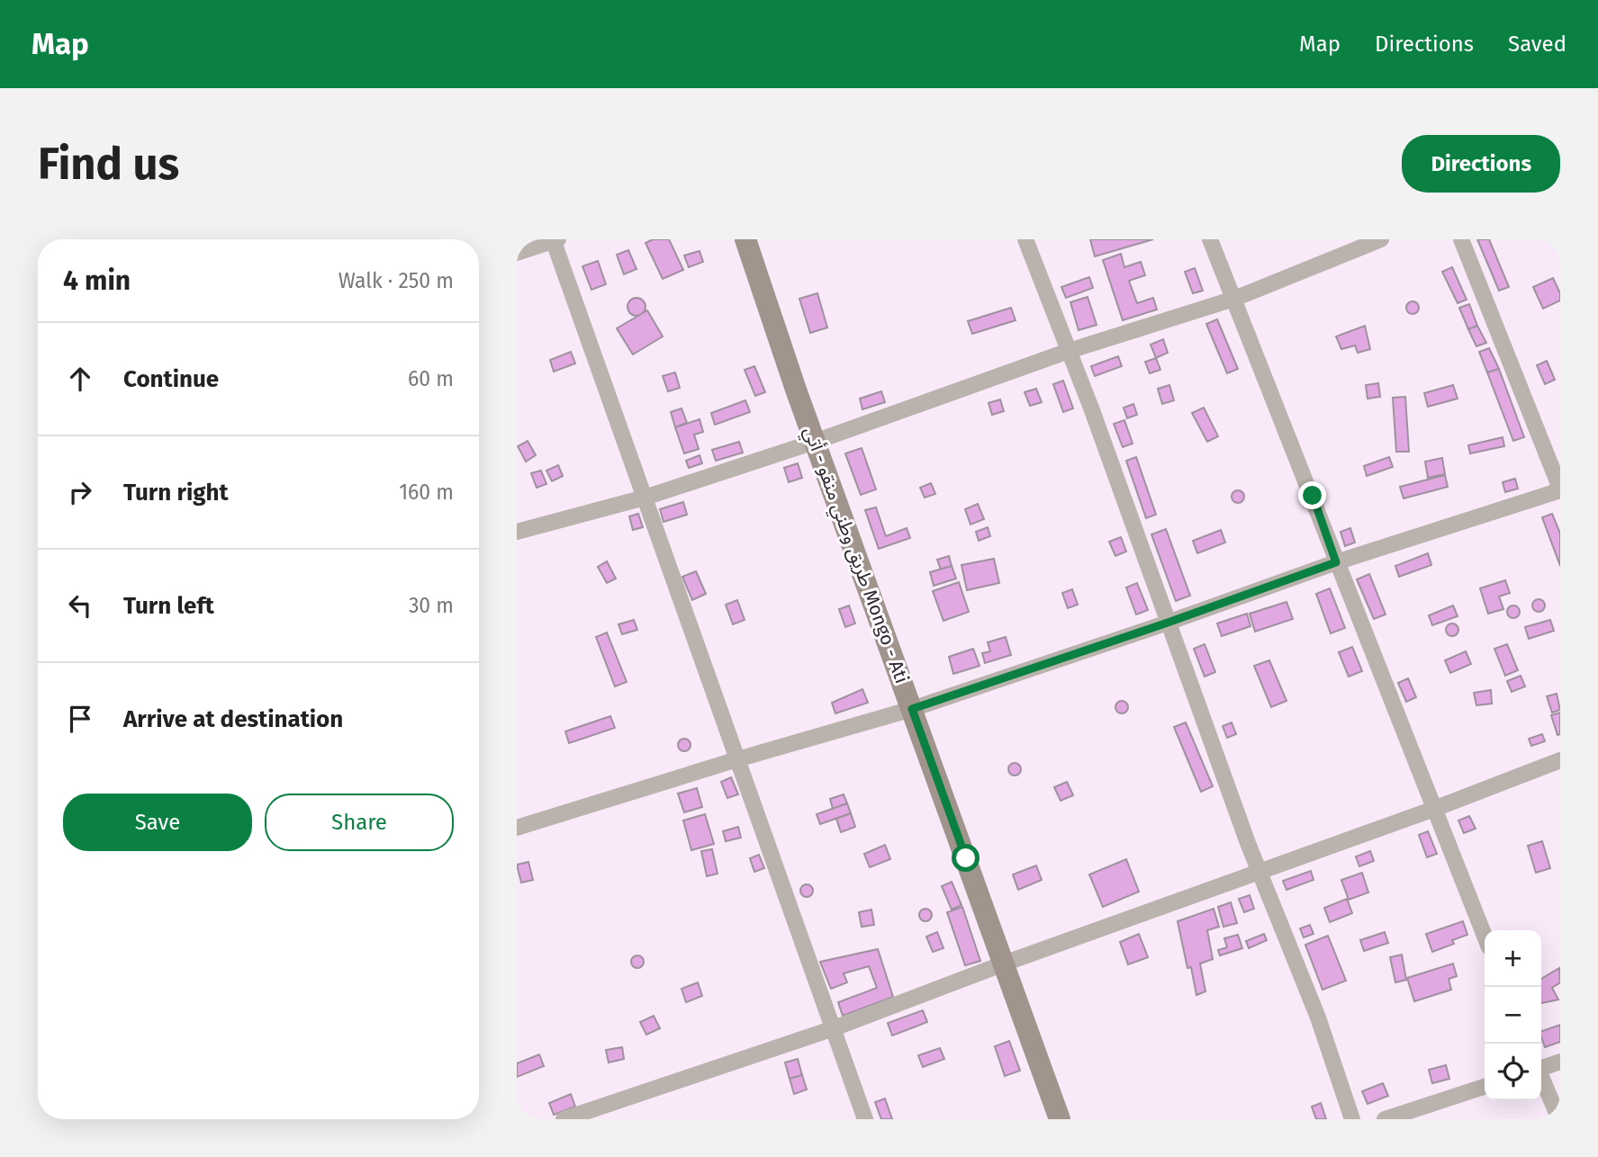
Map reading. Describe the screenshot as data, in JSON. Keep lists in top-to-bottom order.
{
  "streets": {
    "main road": ["طريق وطني منقو - أتي Mongo - Ati"]
  },
  "page": {
    "header": "Map",
    "nav": ["Map", "Directions", "Saved"],
    "buttons": [
      "Directions",
      ["Save", "Share"]
    ],
    "title": "Find us",
    "heading": ["4 min", "Walk · 250 m"],
    "list": [
      ["Continue", "60 m"],
      ["Turn right", "160 m"],
      ["Turn left", "30 m"],
      "Arrive at destination"
    ],
    "map_buttons": ["+", "−"]
  }
}
